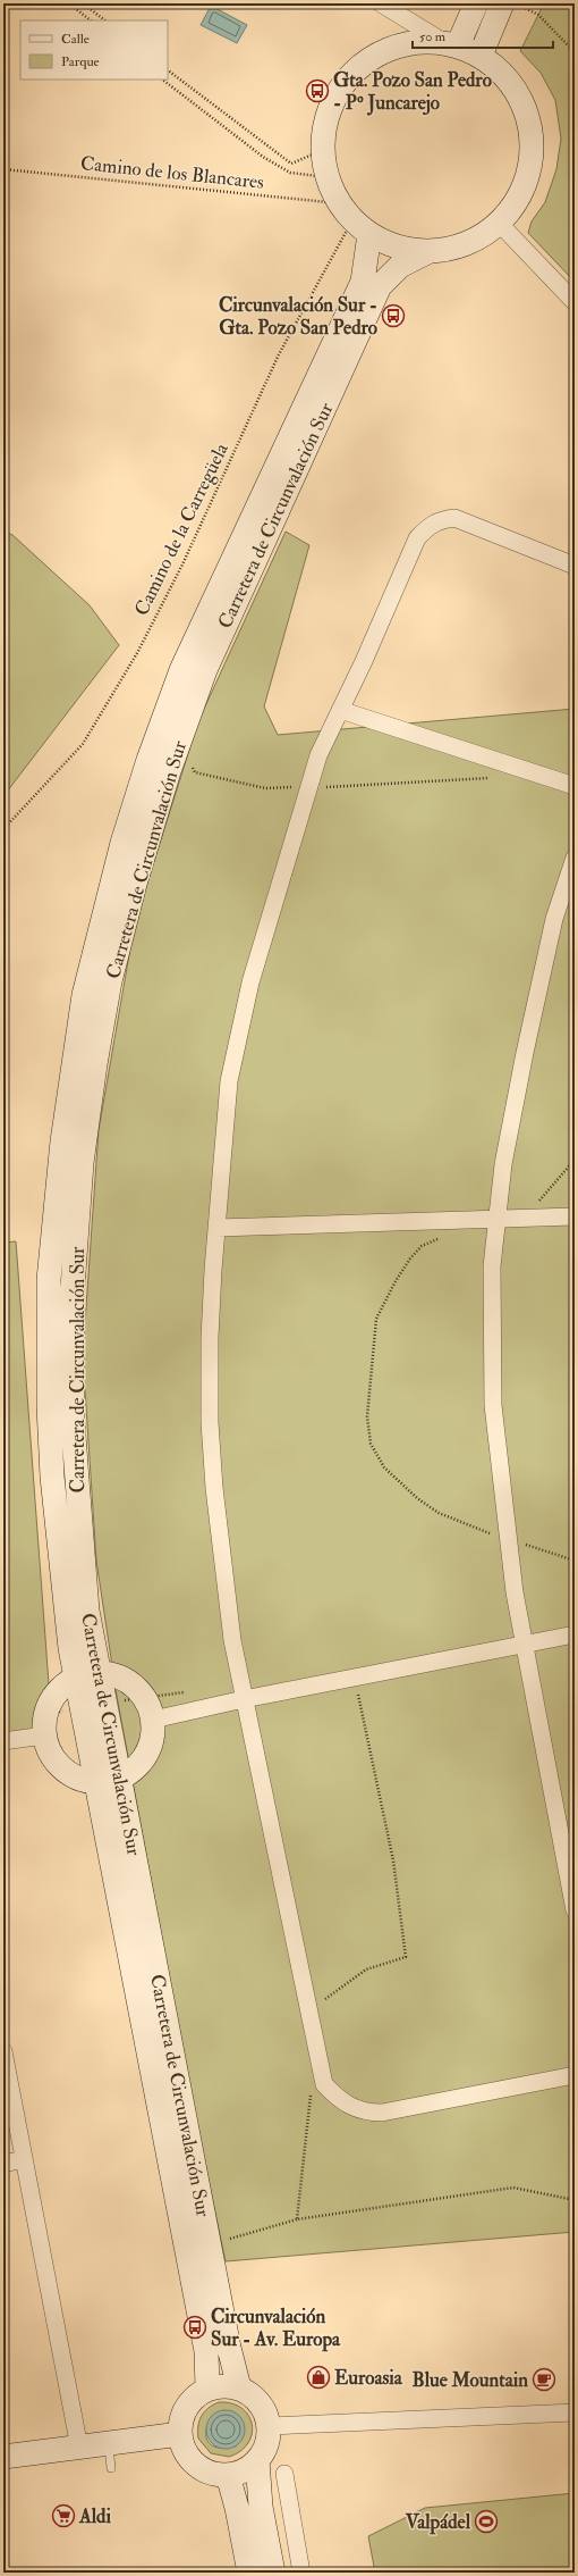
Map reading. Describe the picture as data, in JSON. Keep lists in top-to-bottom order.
{
  "streets": {
    "street": ["Carretera de Circunvalación Sur"],
    "path": ["Camino de los Blancares", "Camino de la Carregüela"]
  },
  "crossings": [
    ["Camino de los Blancares", "Carretera de Circunvalación Sur"],
    ["Camino de los Blancares", "Camino de la Carregüela"],
    ["Carretera de Circunvalación Sur", "Camino de la Carregüela"]
  ],
  "places": {
    "bus stop": ["Gta. Pozo San Pedro - Pº Juncarejo", "Circunvalación Sur - Gta. Pozo San Pedro", "Circunvalación Sur - Av. Europa"],
    "shop": ["Euroasia"],
    "cafe": ["Blue Mountain"],
    "supermarket": ["Aldi"],
    "sports": ["Valpádel"]
  },
  "legend": ["Calle", "Parque"],
  "scale_bar": "50 m"
}
